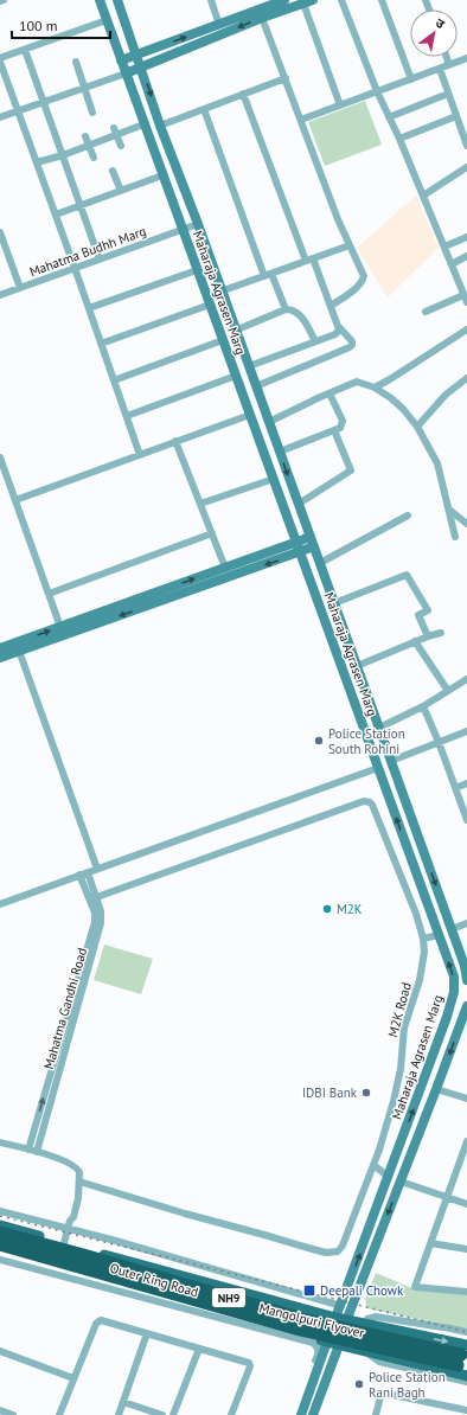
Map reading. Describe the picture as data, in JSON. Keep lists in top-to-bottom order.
{
  "streets": {
    "highway": ["NH9", "Mangolpuri Flyover"],
    "main road": ["Outer Ring Road"],
    "street": [
      "Mahatma Budhh Marg",
      "Maharaja Agrasen Marg",
      "Mahatma Gandhi Road",
      "M2K Road"
    ]
  },
  "crossings": [
    ["Mahatma Budhh Marg", "Maharaja Agrasen Marg"],
    ["Maharaja Agrasen Marg", "Outer Ring Road"],
    ["Mahatma Gandhi Road", "M2K Road"],
    ["Outer Ring Road", "Mangolpuri Flyover"]
  ],
  "places": {
    "other": [
      "Police Station South Rohini",
      "M2K",
      "IDBI Bank",
      "Police Station Rani Bagh"
    ],
    "transit": ["Deepali Chowk"]
  },
  "scale_bar": "100 m",
  "north": "top right"
}
